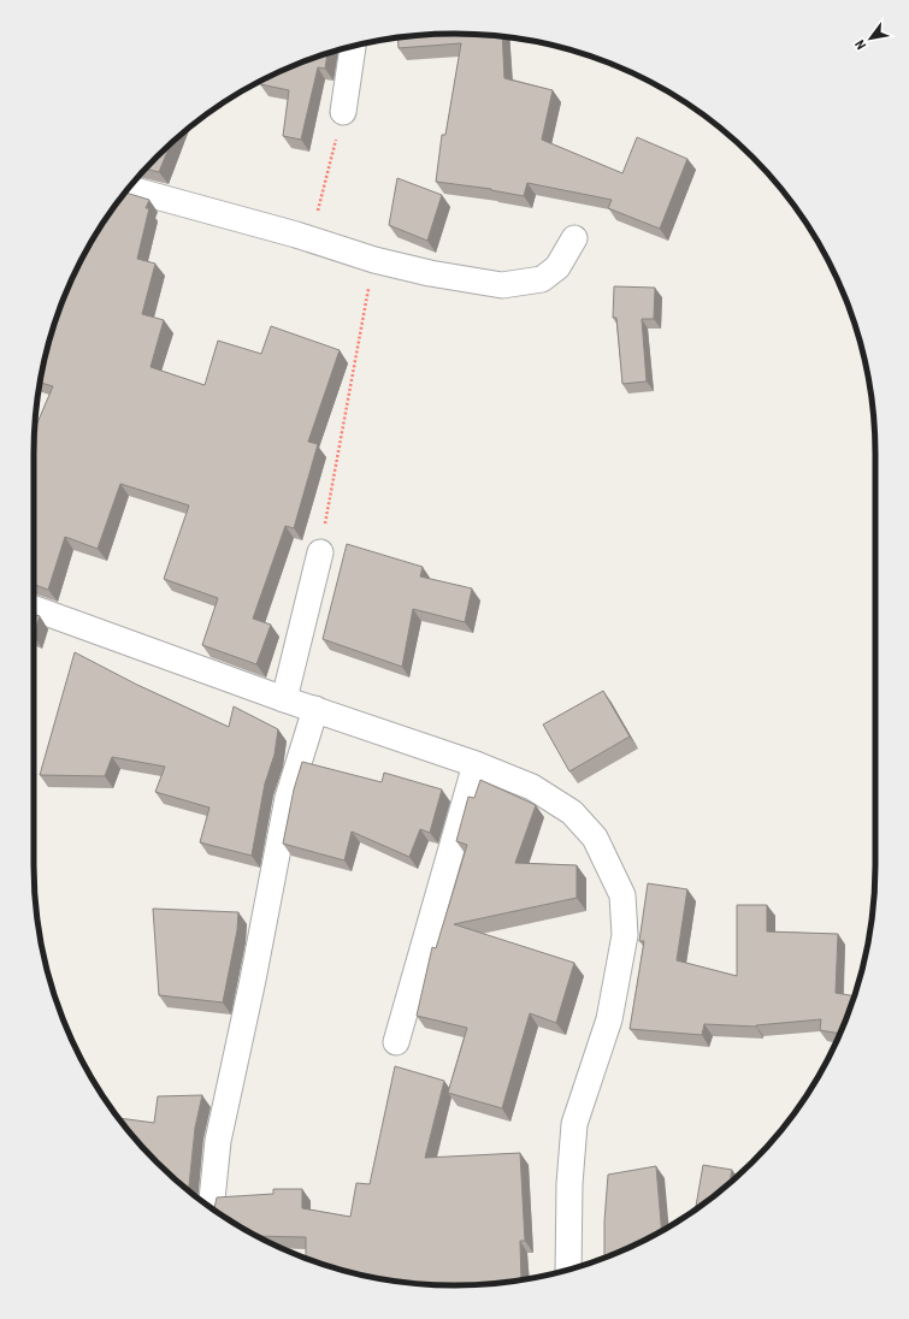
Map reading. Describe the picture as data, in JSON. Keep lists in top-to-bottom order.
{
  "north": "bottom left"
}
